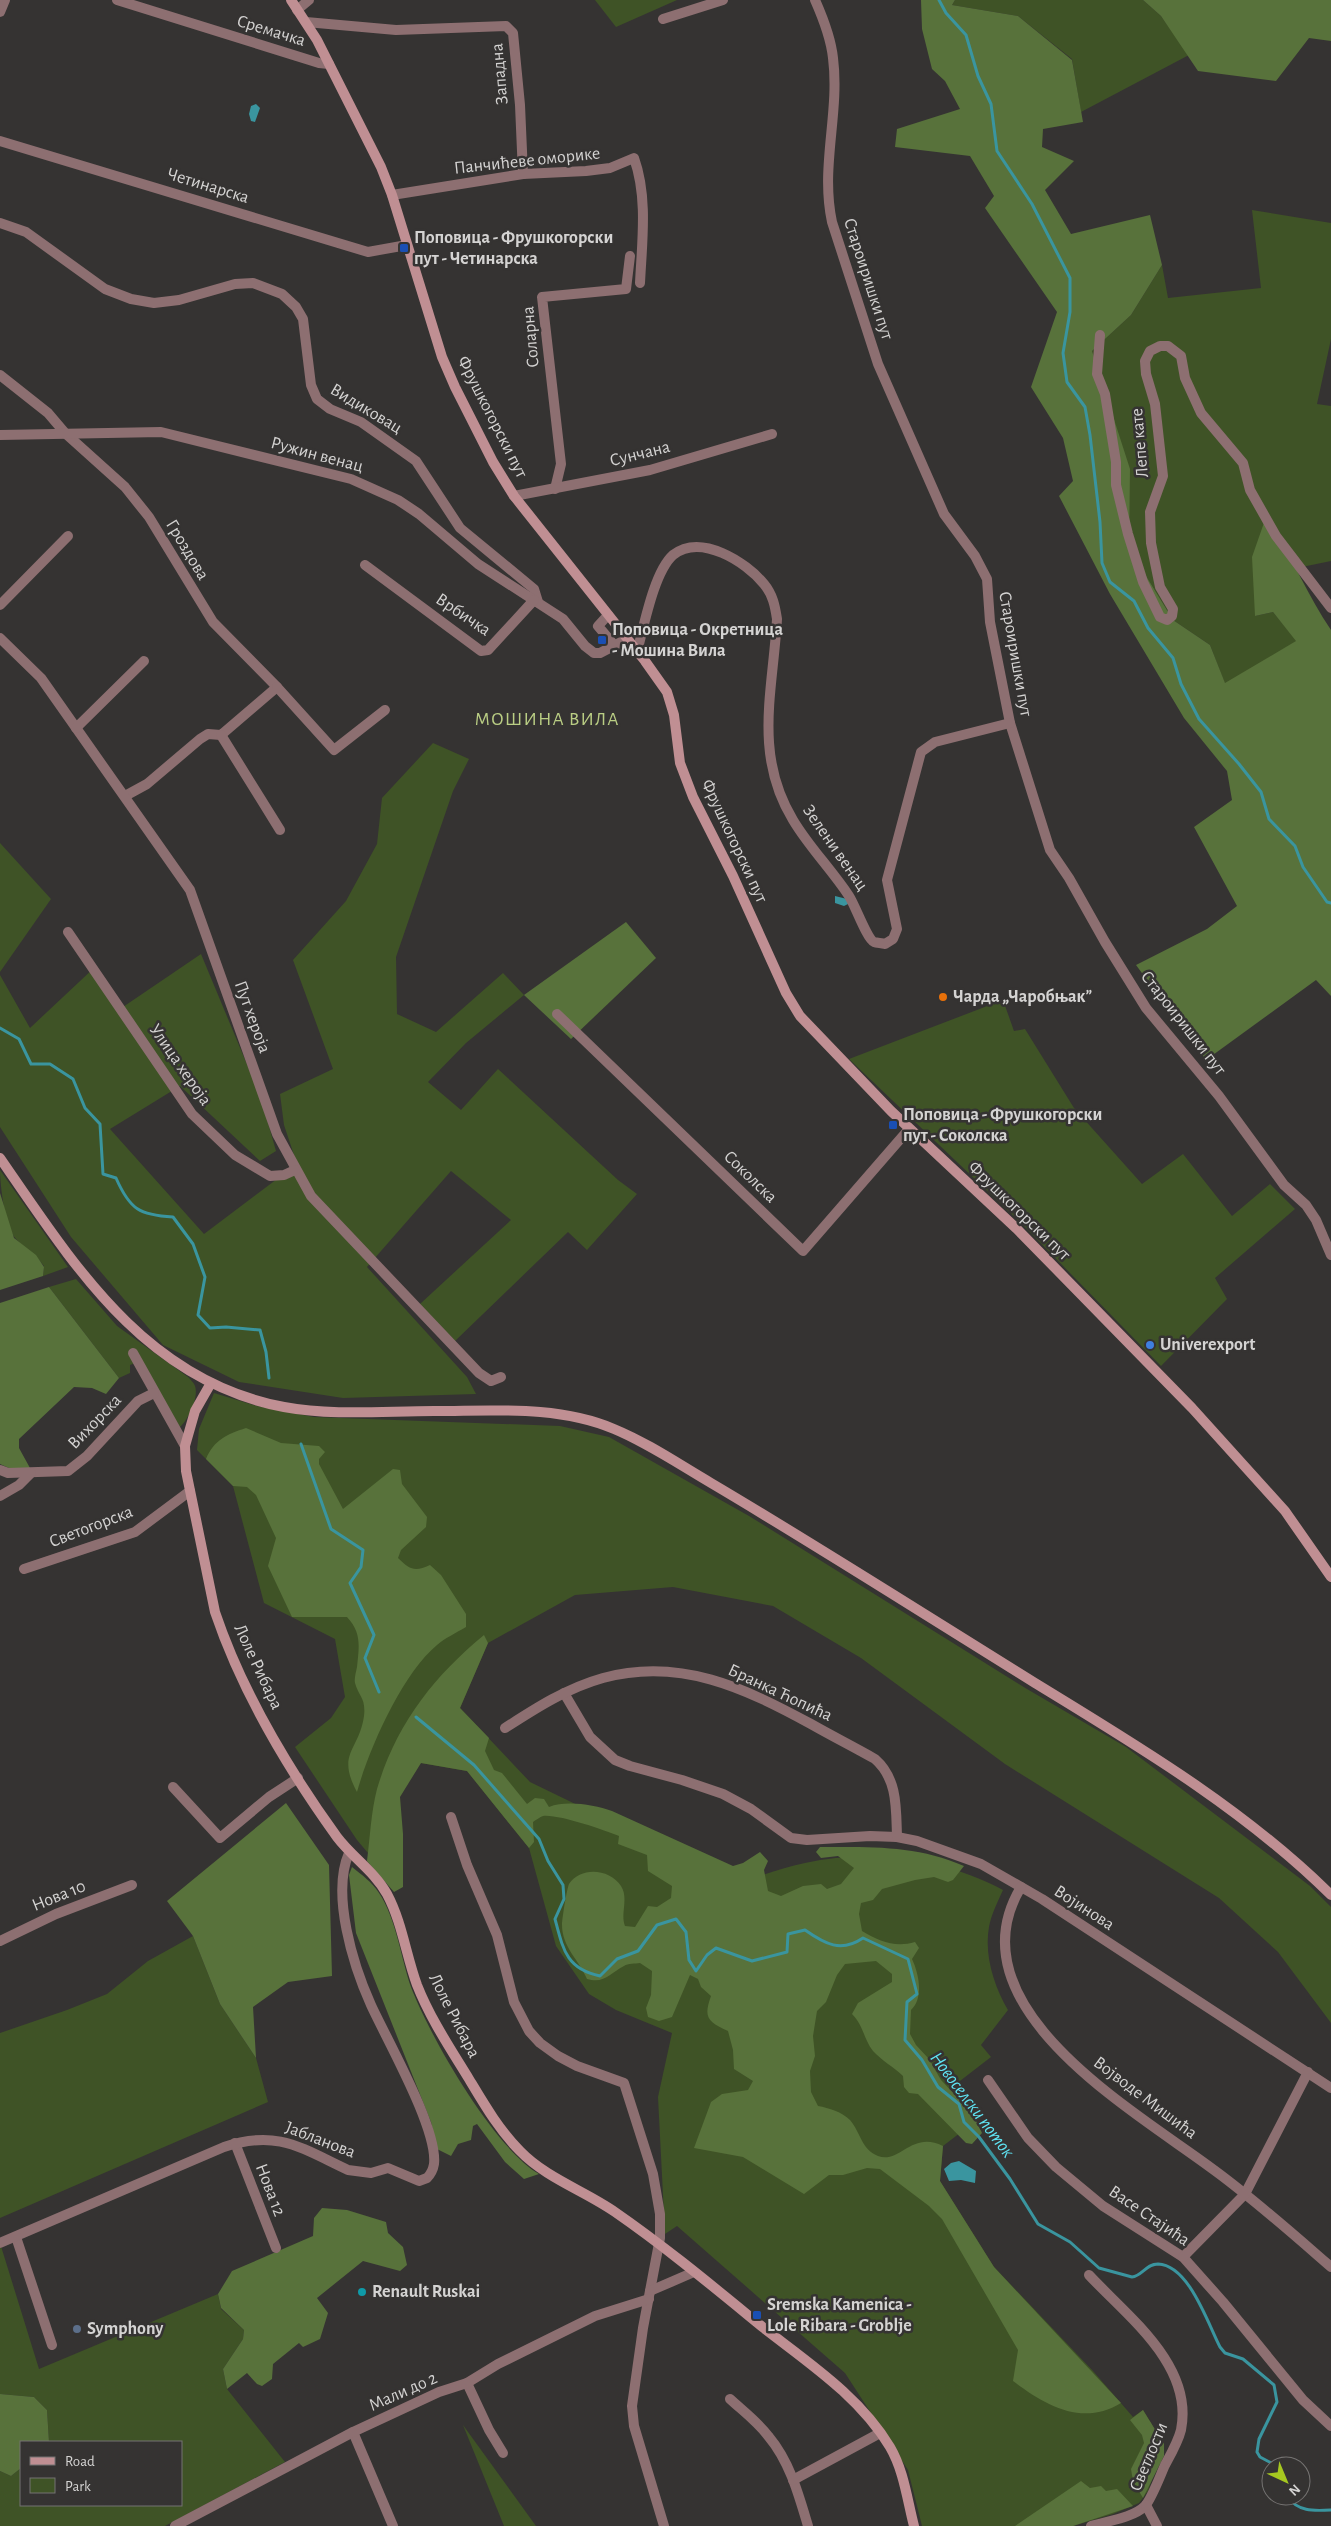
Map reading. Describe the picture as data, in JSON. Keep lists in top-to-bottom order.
{
  "streets": {
    "street": [
      "Сремачка",
      "Западна",
      "Панчићеве оморике",
      "Четинарска",
      "Староиришки пут",
      "Соларна",
      "Видиковац",
      "Фрушкогорски пут",
      "Лепе кате",
      "Сунчана",
      "Ружин венац",
      "Гроздова",
      "Врбичка",
      "Зелени венац",
      "Пут хероја",
      "Улица хероја",
      "Соколска",
      "Вихорска",
      "Светогорска",
      "Лоле Рибара",
      "Бранка Ћопића",
      "Нова 10",
      "Војинова",
      "Војводе Мишића",
      "Јабланова",
      "Нова 12",
      "Васе Стајића",
      "Мали до 2",
      "Светлости"
    ]
  },
  "crossings": [
    ["Сремачка", "Фрушкогорски пут"],
    ["Западна", "Панчићеве оморике"],
    ["Западна", "Фрушкогорски пут"],
    ["Панчићеве оморике", "Фрушкогорски пут"],
    ["Четинарска", "Фрушкогорски пут"],
    ["Староиришки пут", "Зелени венац"],
    ["Соларна", "Сунчана"],
    ["Видиковац", "Ружин венац"],
    ["Видиковац", "Врбичка"],
    ["Фрушкогорски пут", "Сунчана"],
    ["Фрушкогорски пут", "Ружин венац"],
    ["Фрушкогорски пут", "Зелени венац"],
    ["Фрушкогорски пут", "Соколска"],
    ["Ружин венац", "Гроздова"],
    ["Ружин венац", "Врбичка"],
    ["Пут хероја", "Улица хероја"],
    ["Светогорска", "Лоле Рибара"],
    ["Лоле Рибара", "Јабланова"],
    ["Лоле Рибара", "Мали до 2"],
    ["Бранка Ћопића", "Војинова"],
    ["Војинова", "Војводе Мишића"],
    ["Јабланова", "Нова 12"]
  ],
  "districts": ["МОШИНА ВИЛА"],
  "water": ["Новоселски поток"],
  "places": {
    "transit": [
      "Поповица - Фрушкогорски пут - Четинарска",
      "Поповица - Окретница - Мошина Вила",
      "Поповица - Фрушкогорски пут - Соколска",
      "Sremska Kamenica - Lole Ribara - Groblje"
    ],
    "other": [
      "Чарда „Чаробњак”",
      "Univerexport",
      "Renault Ruskai",
      "Symphony"
    ]
  },
  "legend": ["Road", "Park"],
  "north": "bottom right"
}
